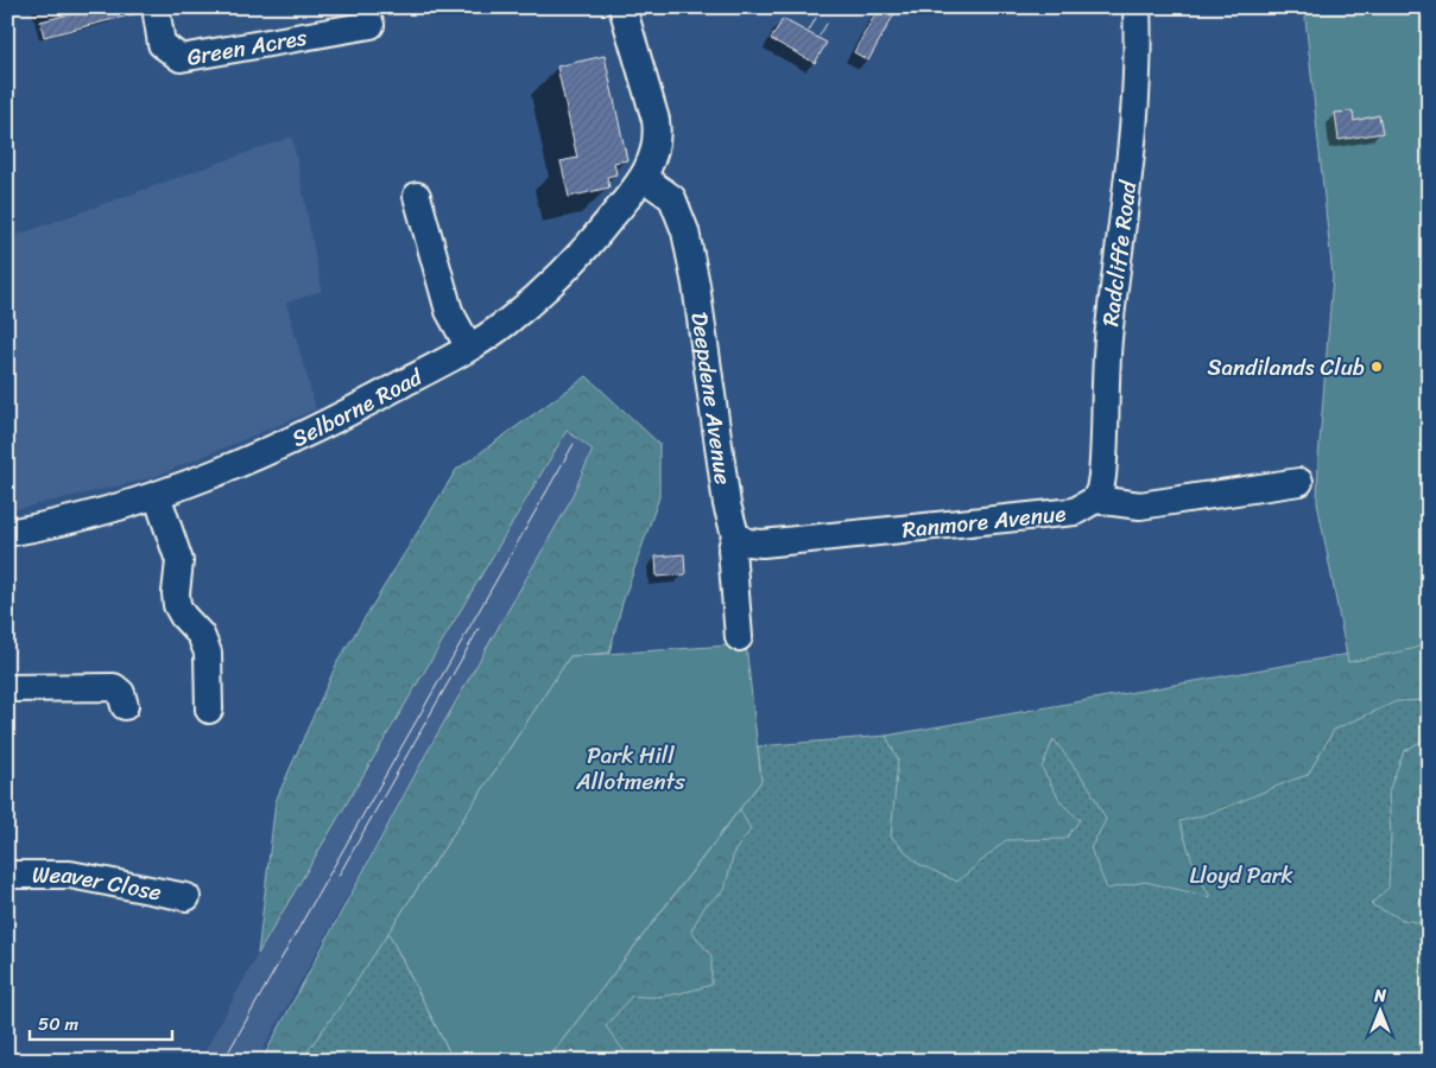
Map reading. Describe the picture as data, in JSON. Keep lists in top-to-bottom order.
{
  "streets": {
    "street": [
      "Green Acres",
      "Radcliffe Road",
      "Deepdene Avenue",
      "Selborne Road",
      "Ranmore Avenue",
      "Weaver Close"
    ]
  },
  "crossings": [
    ["Radcliffe Road", "Ranmore Avenue"],
    ["Deepdene Avenue", "Selborne Road"],
    ["Deepdene Avenue", "Ranmore Avenue"]
  ],
  "parks": ["Park Hill Allotments", "Lloyd Park"],
  "places": ["Sandilands Club"],
  "scale_bar": "50 m",
  "north": "top"
}
